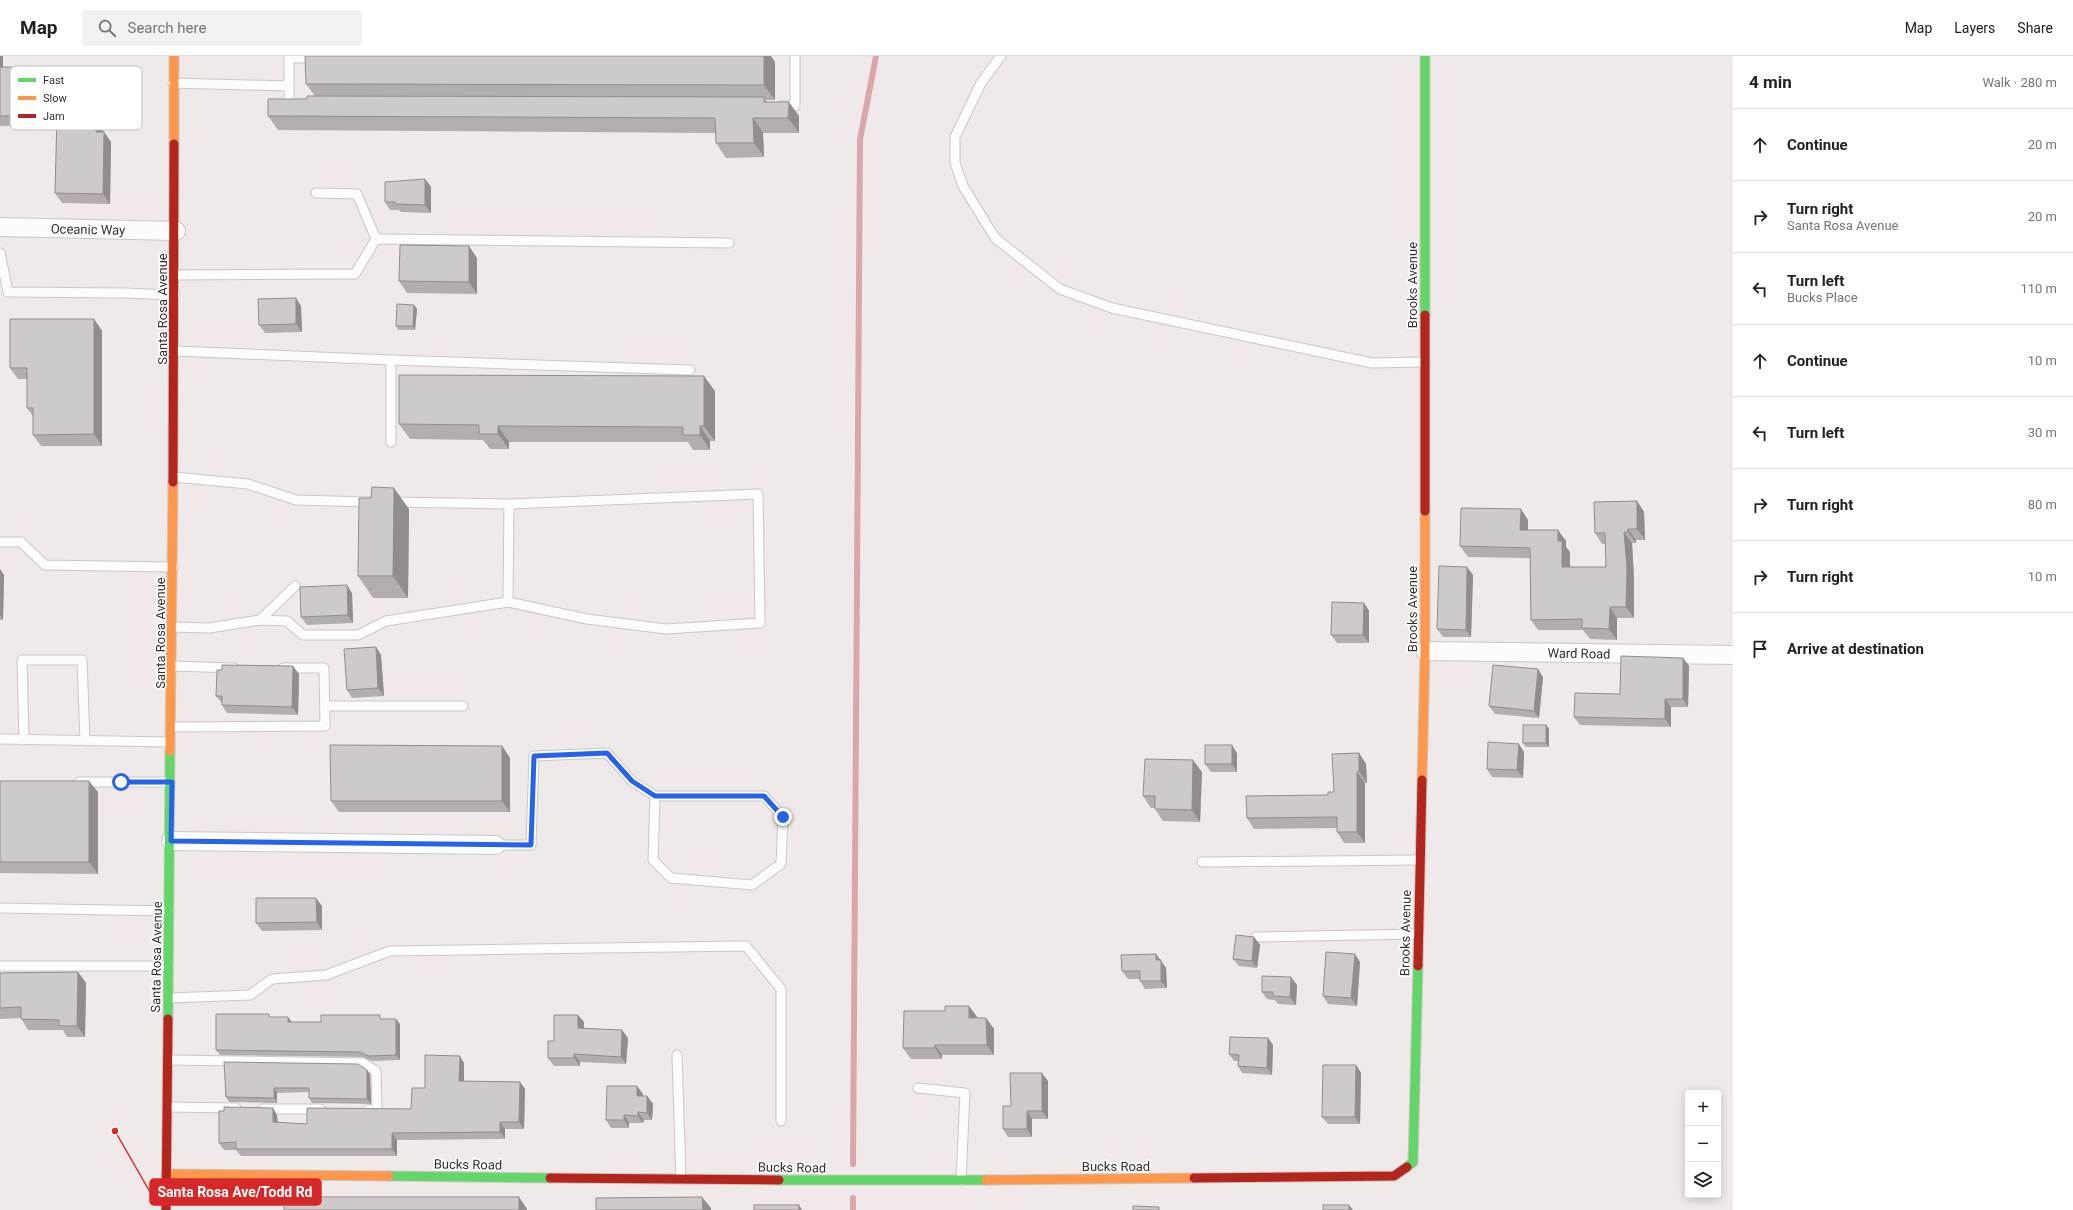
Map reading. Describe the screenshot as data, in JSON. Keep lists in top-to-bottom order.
{
  "streets": {
    "street": [
      "Oceanic Way",
      "Brooks Avenue",
      "Santa Rosa Avenue",
      "Ward Road",
      "Bucks Road"
    ]
  },
  "crossings": [
    ["Oceanic Way", "Santa Rosa Avenue"],
    ["Brooks Avenue", "Ward Road"],
    ["Brooks Avenue", "Bucks Road"],
    ["Santa Rosa Avenue", "Bucks Road"]
  ],
  "places": ["Santa Rosa Ave/Todd Rd"],
  "legend": ["Fast", "Slow", "Jam"],
  "page": {
    "header": "Map",
    "search": "Search here",
    "nav": ["Map", "Layers", "Share"],
    "heading": ["4 min", "Walk · 280 m"],
    "list": [
      ["Continue", "20 m"],
      ["Turn right", "Santa Rosa Avenue", "20 m"],
      ["Turn left", "Bucks Place", "110 m"],
      ["Continue", "10 m"],
      ["Turn left", "30 m"],
      ["Turn right", "80 m"],
      ["Turn right", "10 m"],
      "Arrive at destination"
    ],
    "map_buttons": ["+", "−"]
  }
}
